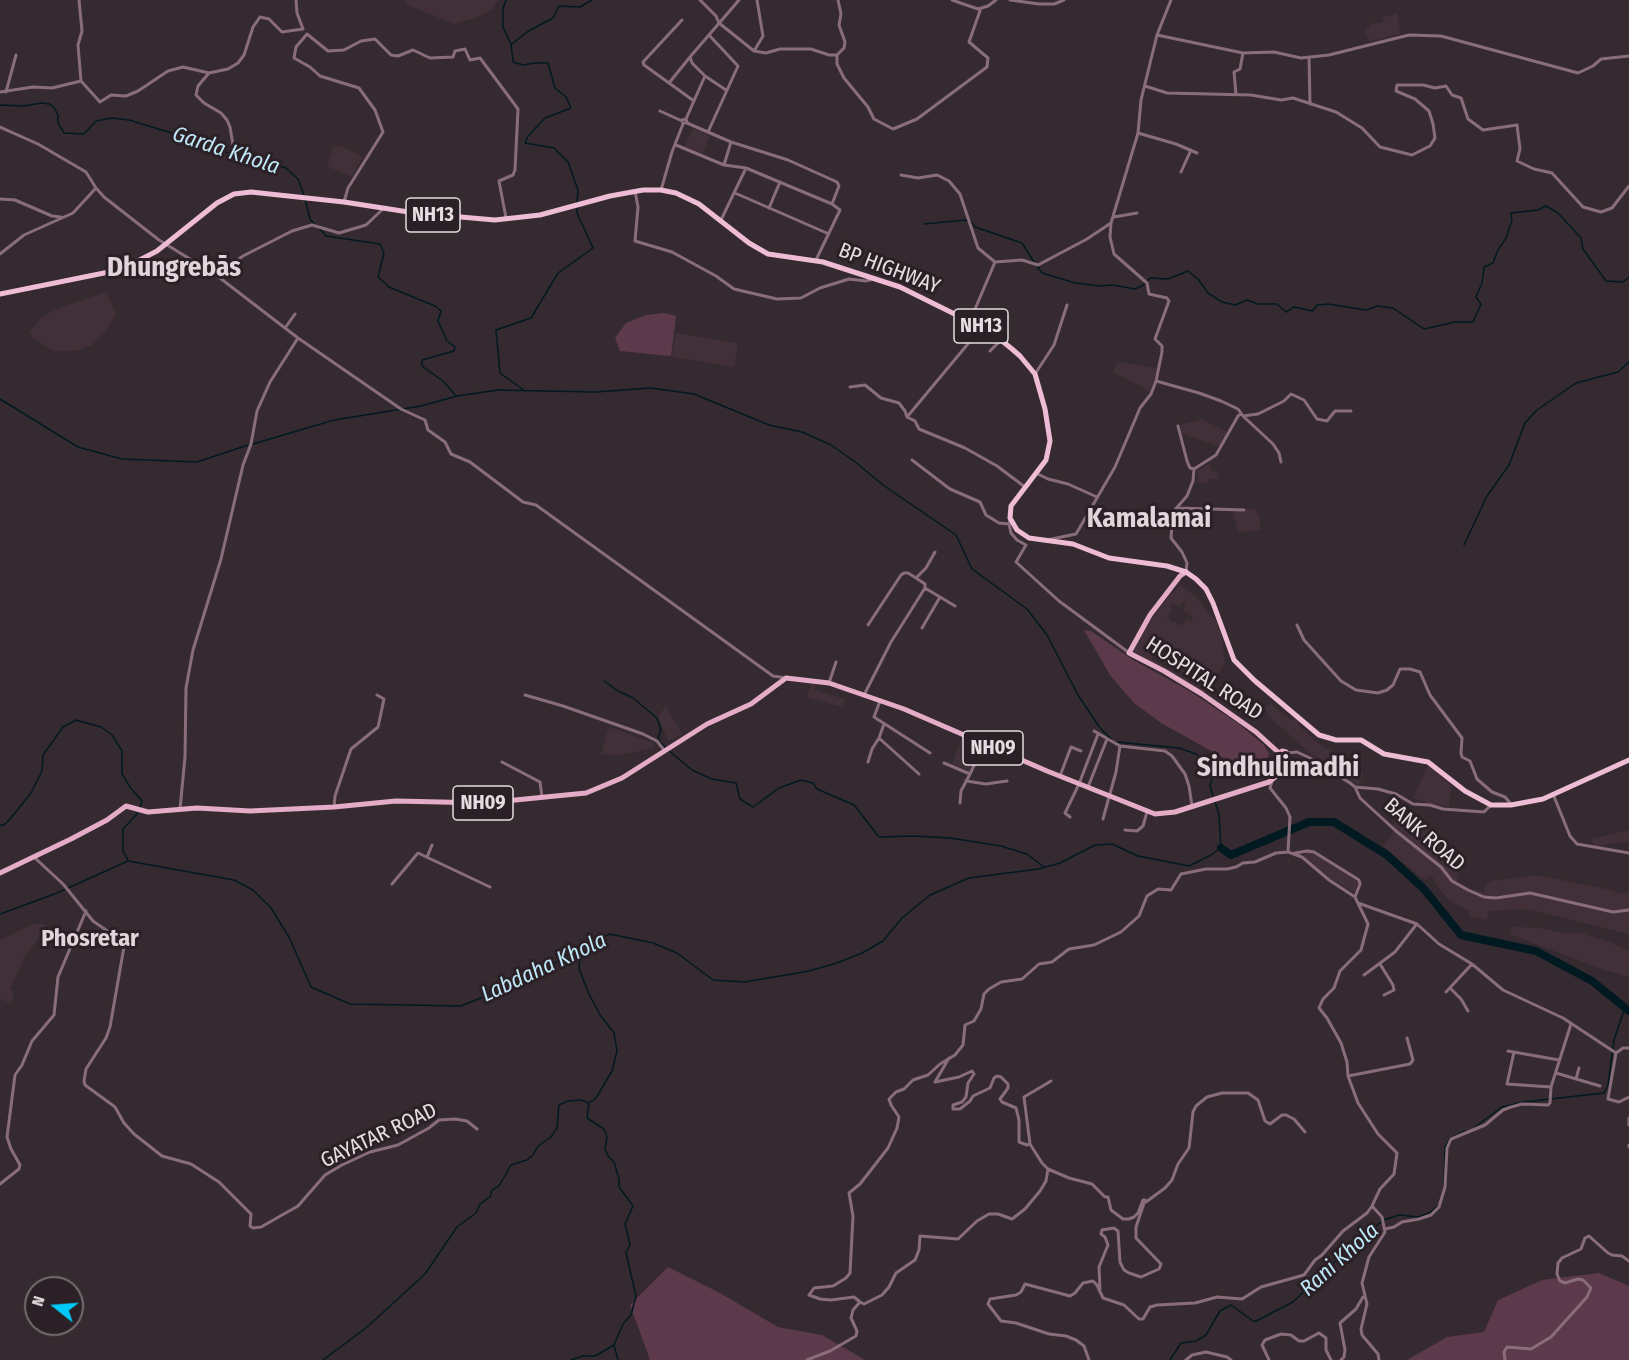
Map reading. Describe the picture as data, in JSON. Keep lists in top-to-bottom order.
{
  "streets": {
    "highway": ["NH13", "BP HIGHWAY"],
    "main road": ["HOSPITAL ROAD", "NH09"],
    "street": ["BANK ROAD", "GAYATAR ROAD"]
  },
  "crossings": [
    ["HOSPITAL ROAD", "BANK ROAD"]
  ],
  "districts": [
    "Dhungrebās",
    "Kamalamai",
    "Sindhulimadhi",
    "Phosretar"
  ],
  "water": ["Garda Khola", "Labdaha Khola", "Rani Khola"],
  "north": "left"
}
